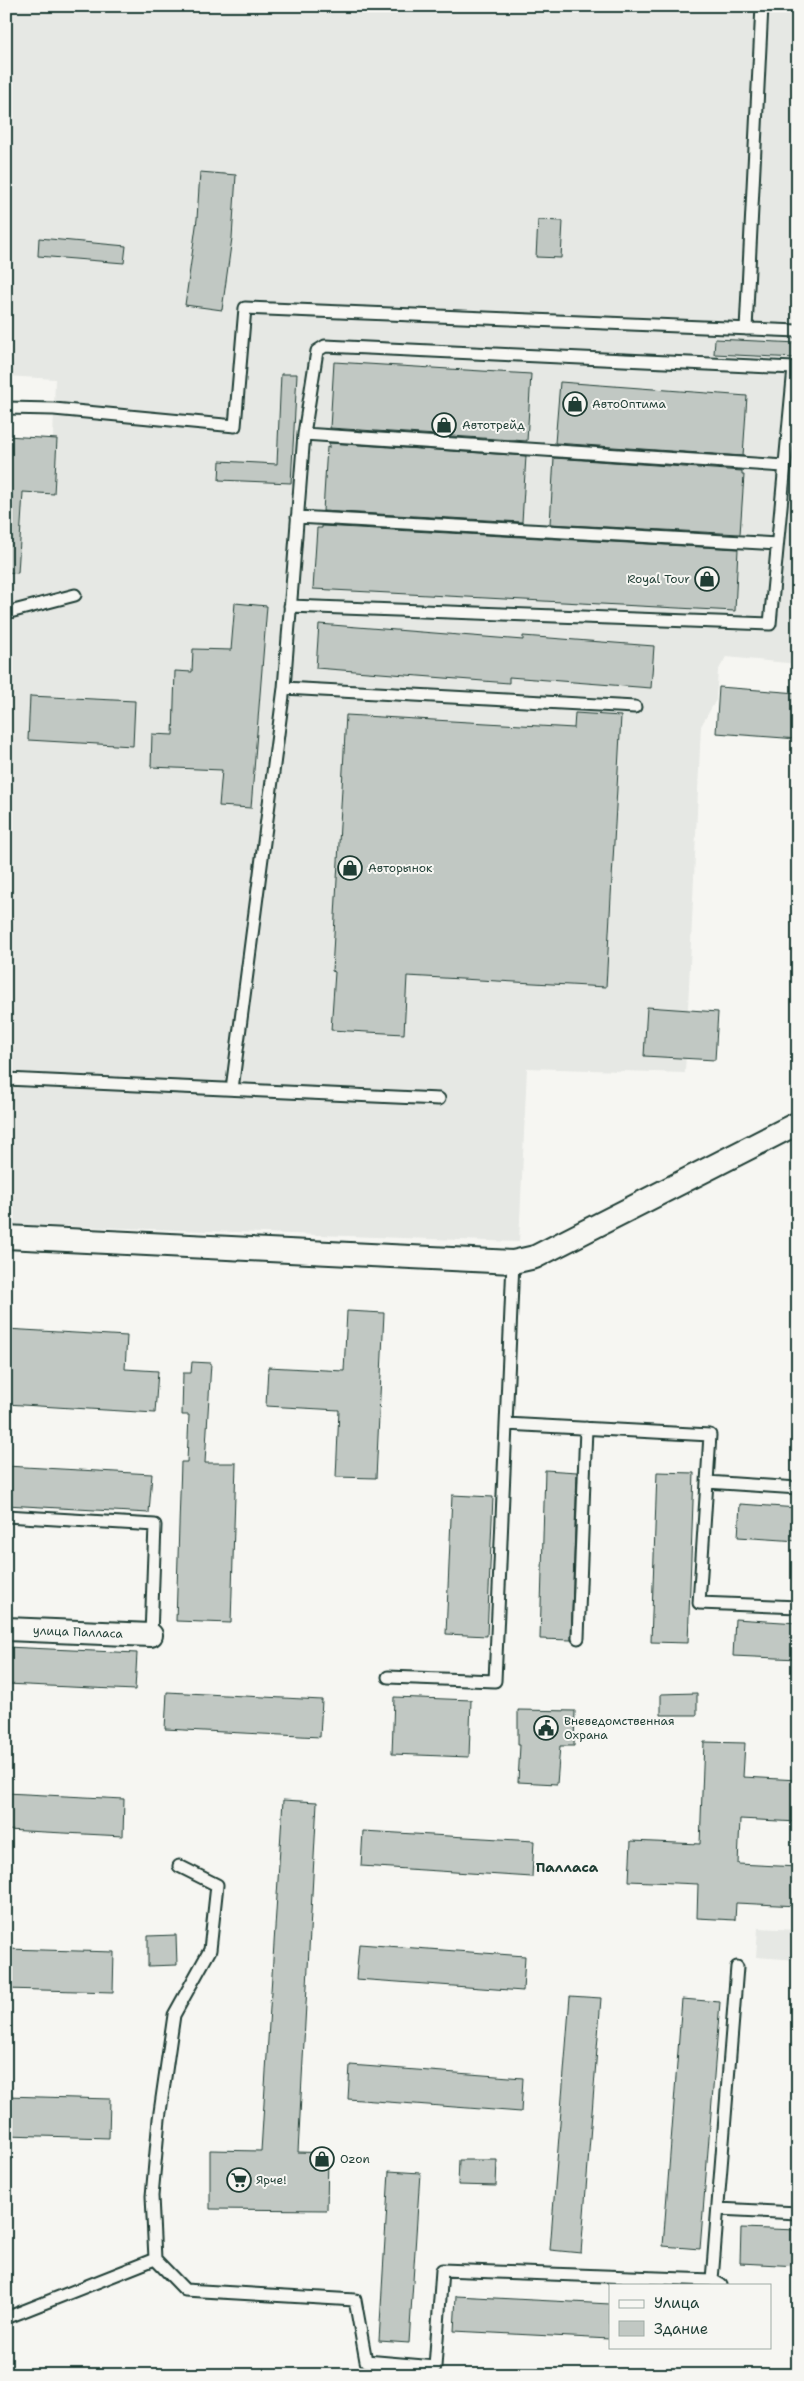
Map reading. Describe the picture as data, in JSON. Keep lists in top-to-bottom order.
{
  "streets": {
    "street": ["улица Палласа"]
  },
  "districts": ["Палласа"],
  "places": {
    "shop": [
      "АвтоОптима",
      "Автотрейд",
      "Royal Tour",
      "Авторынок",
      "Ozon"
    ],
    "public building": ["Вневедомственная Охрана"],
    "supermarket": ["Ярче!"]
  },
  "legend": ["Улица", "Здание"]
}
